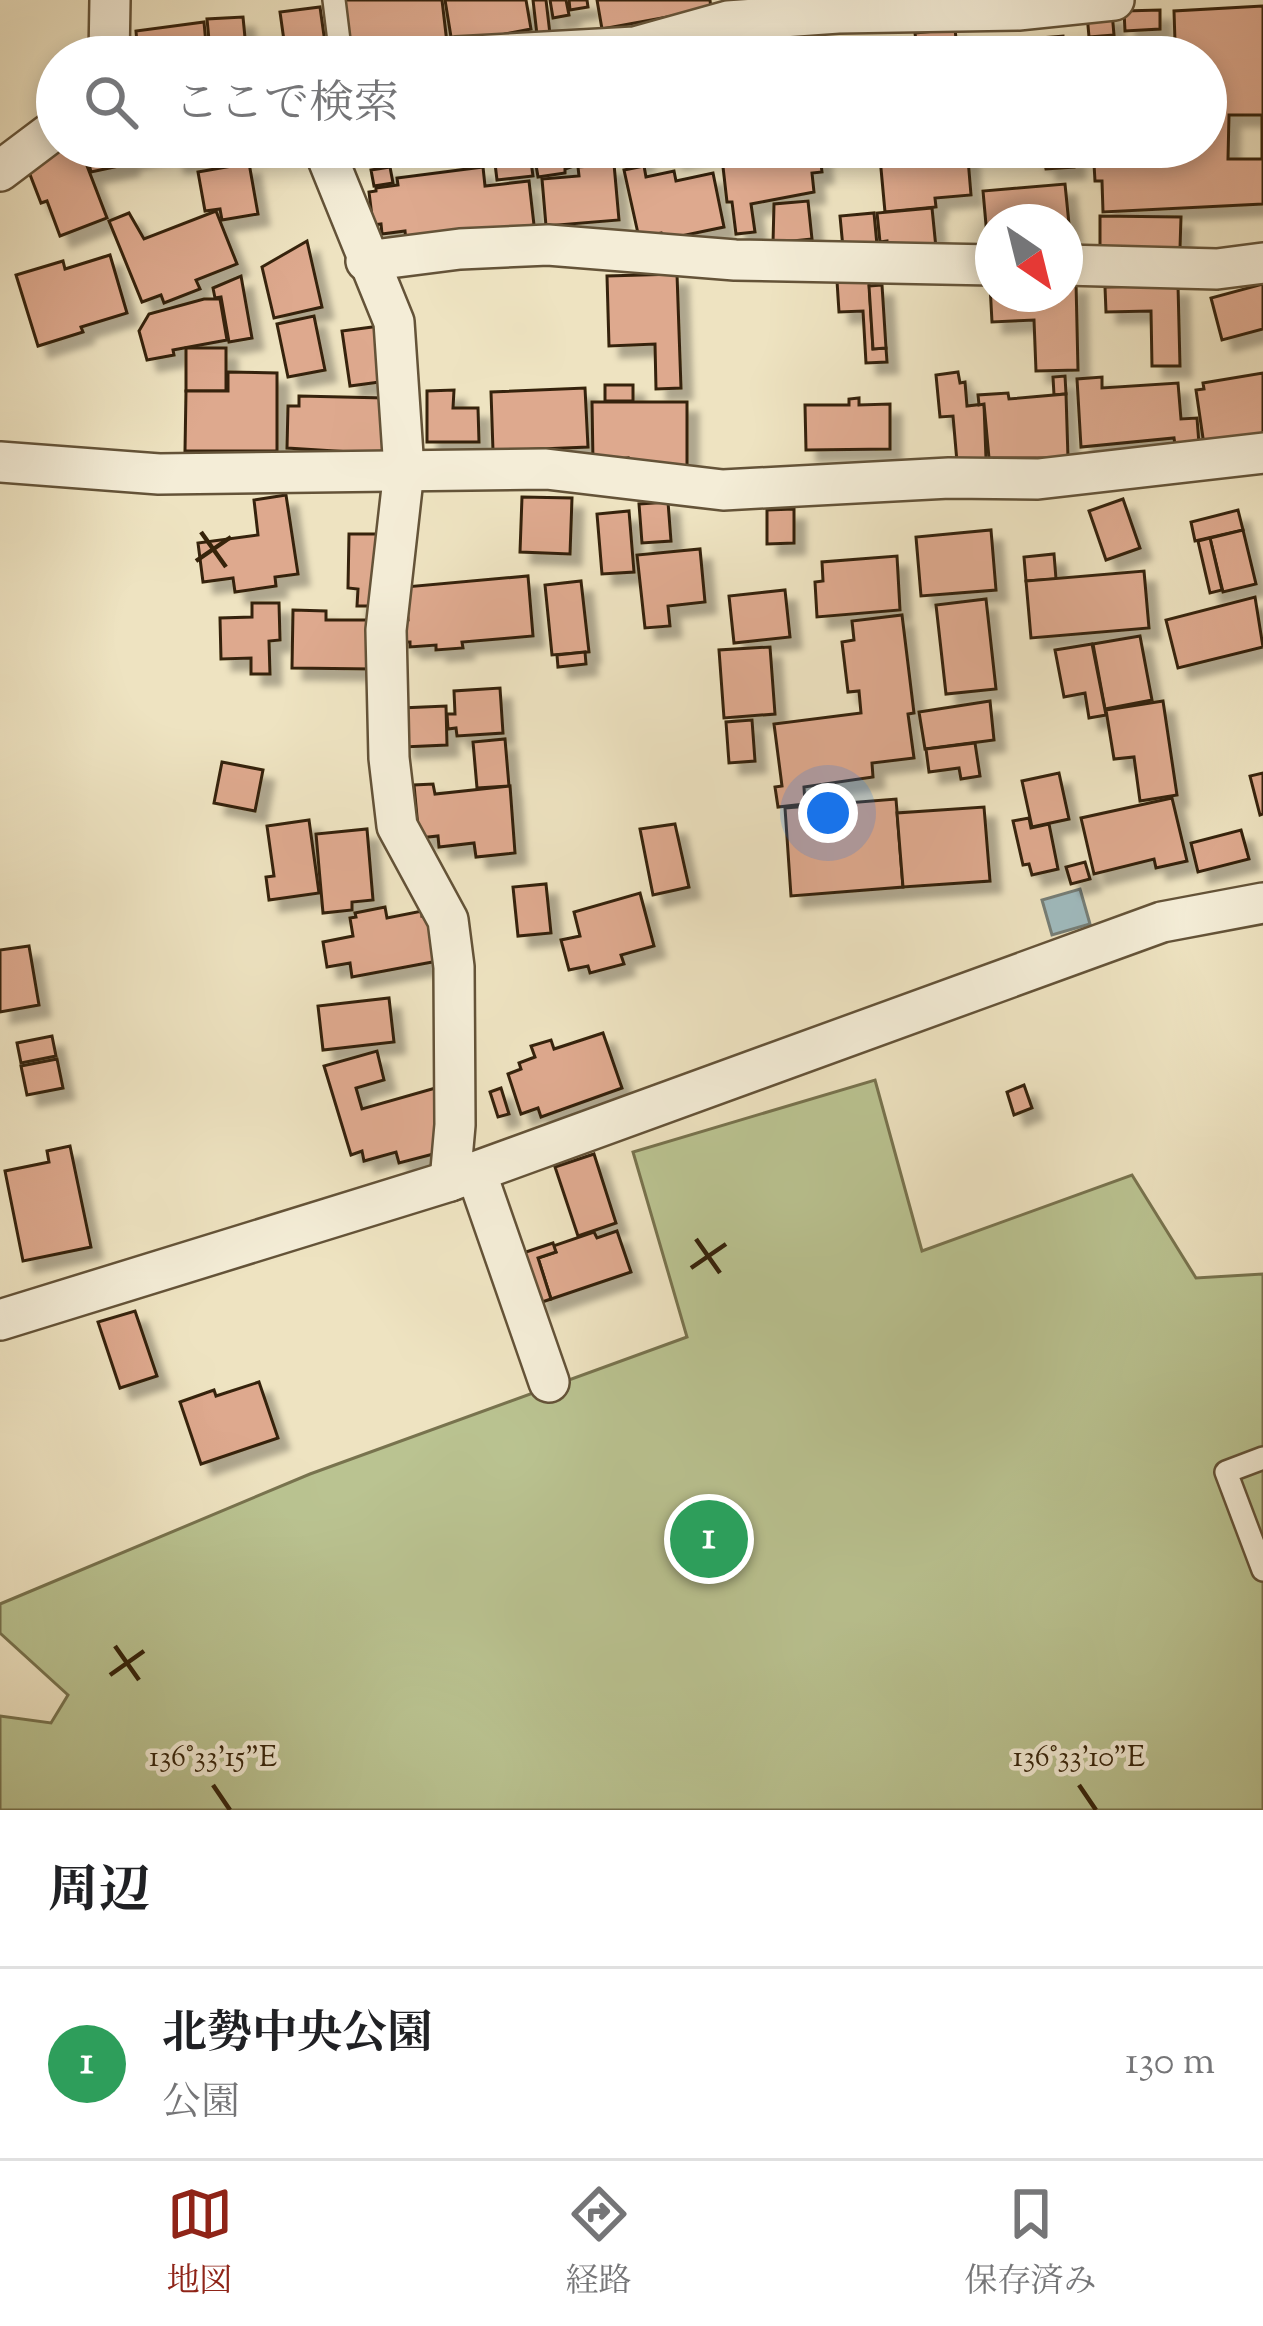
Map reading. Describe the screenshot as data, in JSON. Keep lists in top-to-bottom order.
{
  "north": "bottom right",
  "page": {
    "search": "ここで検索",
    "pins": "1",
    "heading": "周辺",
    "list": [
      {
        "mark": "1",
        "name": "北勢中央公園",
        "note": "公園",
        "value": "130 m"
      }
    ],
    "nav": ["地図", "経路", "保存済み"]
  },
  "coordinates": ["136°33'15\"E", "136°33'10\"E"]
}
